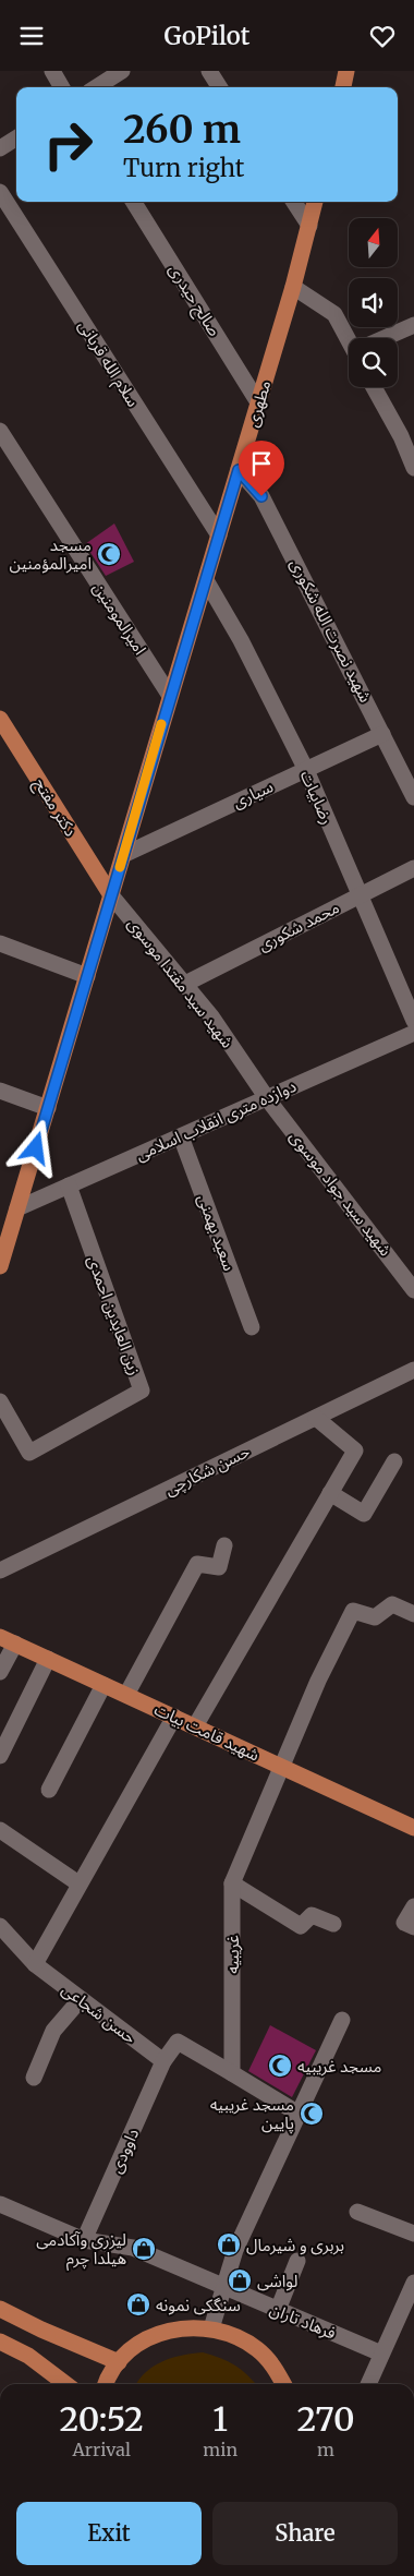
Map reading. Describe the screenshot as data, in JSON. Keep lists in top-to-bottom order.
{
  "streets": {
    "main road": ["مطهری", "دکتر مفتح", "شهید قامت بیات"],
    "street": [
      "صالح حیدری",
      "سلام الله قربانی",
      "امیرالمومنین",
      "شهید نصرت الله شکوری",
      "سیاری",
      "رضابیات",
      "محمد شکوری",
      "شهید سید مقتدا موسوی",
      "دوازده متری انقلاب اسلامی",
      "شهید سید جواد موسوی",
      "سعید بهمنی",
      "زین العابدین احمدی",
      "حسن شکارچی",
      "غریبیه",
      "حسن شجاعی",
      "داوودی",
      "فرهاد تاران"
    ]
  },
  "crossings": [
    ["صالح حیدری", "مطهری"],
    ["سلام الله قربانی", "مطهری"],
    ["مطهری", "امیرالمومنین"],
    ["مطهری", "شهید نصرت الله شکوری"],
    ["مطهری", "سیاری"],
    ["مطهری", "رضابیات"],
    ["مطهری", "دکتر مفتح"],
    ["مطهری", "شهید سید مقتدا موسوی"],
    ["مطهری", "دوازده متری انقلاب اسلامی"],
    ["شهید نصرت الله شکوری", "سیاری"],
    ["سیاری", "رضابیات"],
    ["رضابیات", "محمد شکوری"],
    ["دکتر مفتح", "شهید سید مقتدا موسوی"],
    ["محمد شکوری", "شهید سید مقتدا موسوی"],
    ["شهید سید مقتدا موسوی", "دوازده متری انقلاب اسلامی"],
    ["شهید سید مقتدا موسوی", "شهید سید جواد موسوی"],
    ["دوازده متری انقلاب اسلامی", "شهید سید جواد موسوی"],
    ["دوازده متری انقلاب اسلامی", "سعید بهمنی"],
    ["دوازده متری انقلاب اسلامی", "زین العابدین احمدی"],
    ["شهید قامت بیات", "غریبیه"],
    ["غریبیه", "داوودی"],
    ["حسن شجاعی", "داوودی"],
    ["داوودی", "فرهاد تاران"]
  ],
  "places": {
    "mosque": ["مسجد امیرالمؤمنین", "مسجد غریبیه", "مسجد غریبیه پایین"],
    "shop": [
      "بربری و شیرمال",
      "لیزری وآکادمی هیلدا چرم",
      "لواشی",
      "سنگکی نمونه"
    ]
  },
  "north": "top",
  "page": {
    "header": "GoPilot",
    "turn": ["260 m", "Turn right"],
    "eta": [
      "20:52",
      "Arrival",
      "1",
      "min",
      "270",
      "m"
    ],
    "buttons": ["Exit", "Share"]
  }
}
